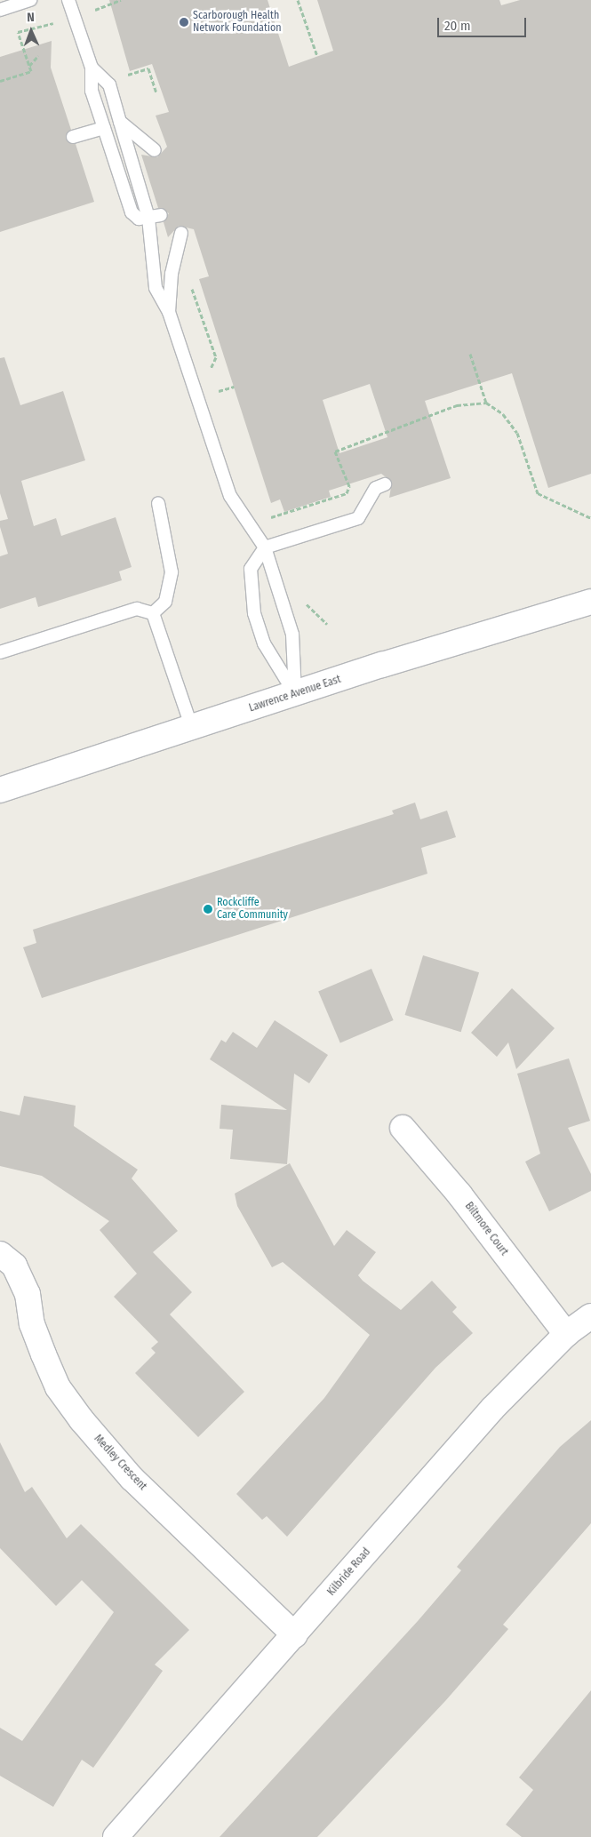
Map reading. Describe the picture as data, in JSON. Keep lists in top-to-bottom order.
{
  "streets": {
    "street": [
      "Lawrence Avenue East",
      "Biltmore Court",
      "Medley Crescent",
      "Kilbride Road"
    ]
  },
  "crossings": [
    ["Biltmore Court", "Kilbride Road"],
    ["Medley Crescent", "Kilbride Road"]
  ],
  "places": ["Scarborough Health Network Foundation", "Rockcliffe Care Community"],
  "scale_bar": "20 m",
  "north": "top"
}
